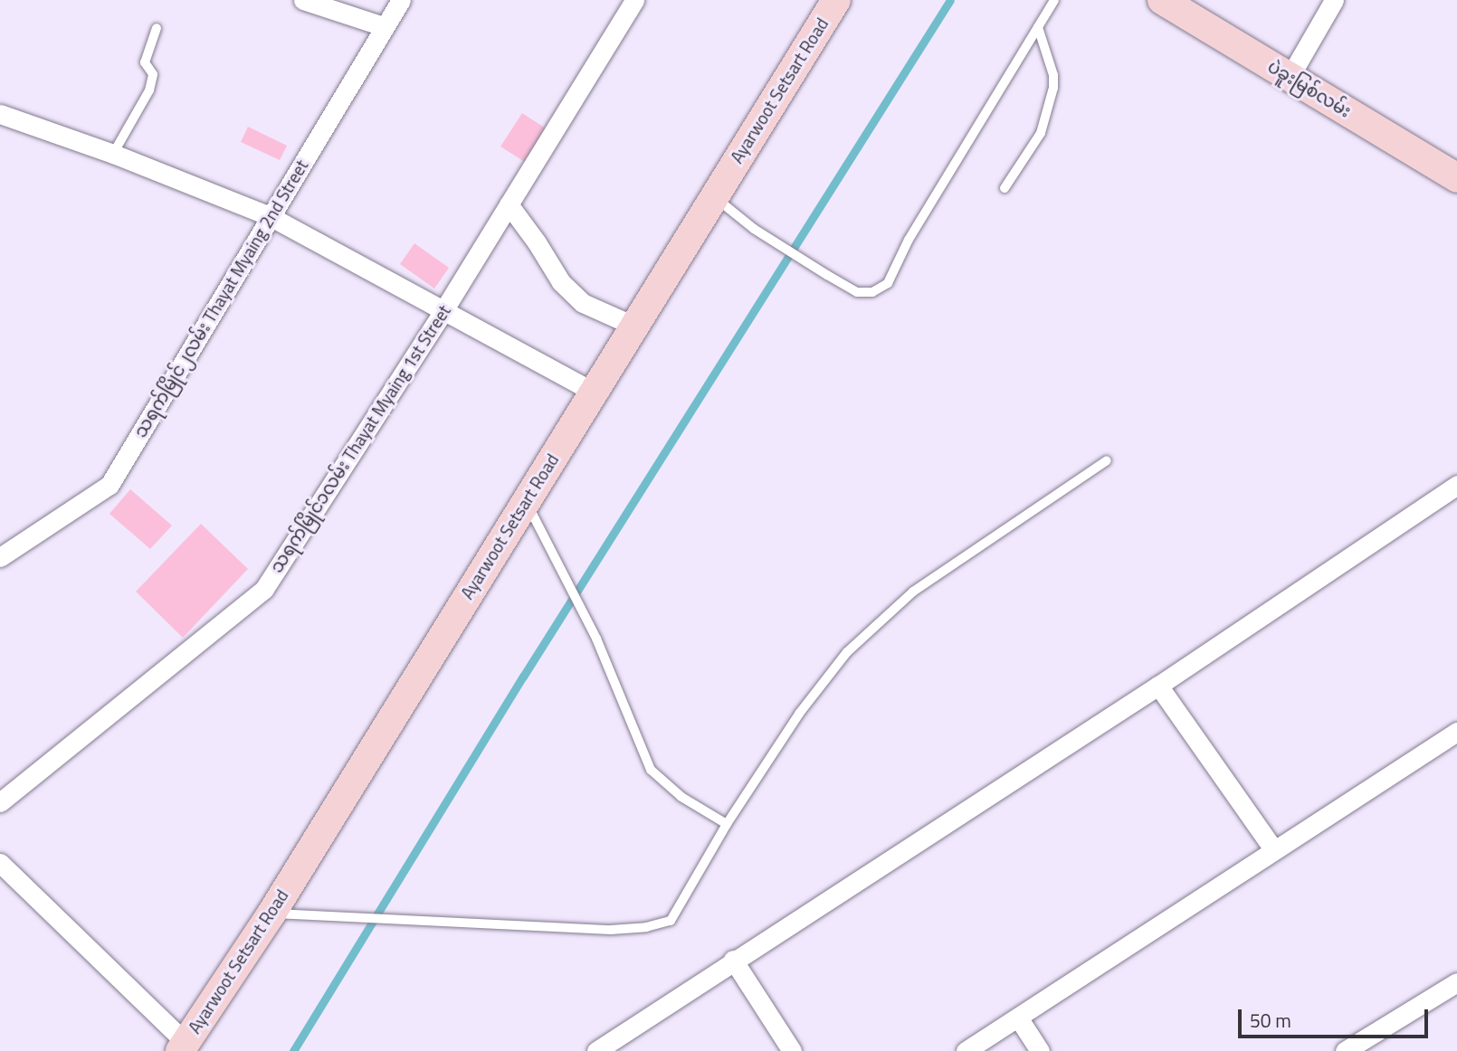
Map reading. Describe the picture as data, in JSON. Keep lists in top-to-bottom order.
{
  "streets": {
    "main road": ["ပဲခူးမြစ်လမ်း", "Ayarwoot Setsart Road"],
    "street": ["သရက်မြိုင်၂လမ်း Thayat Myaing 2nd Street", "သရက်မြိုင်၁လမ်း Thayat Myaing 1st Street"]
  },
  "scale_bar": "50 m"
}
